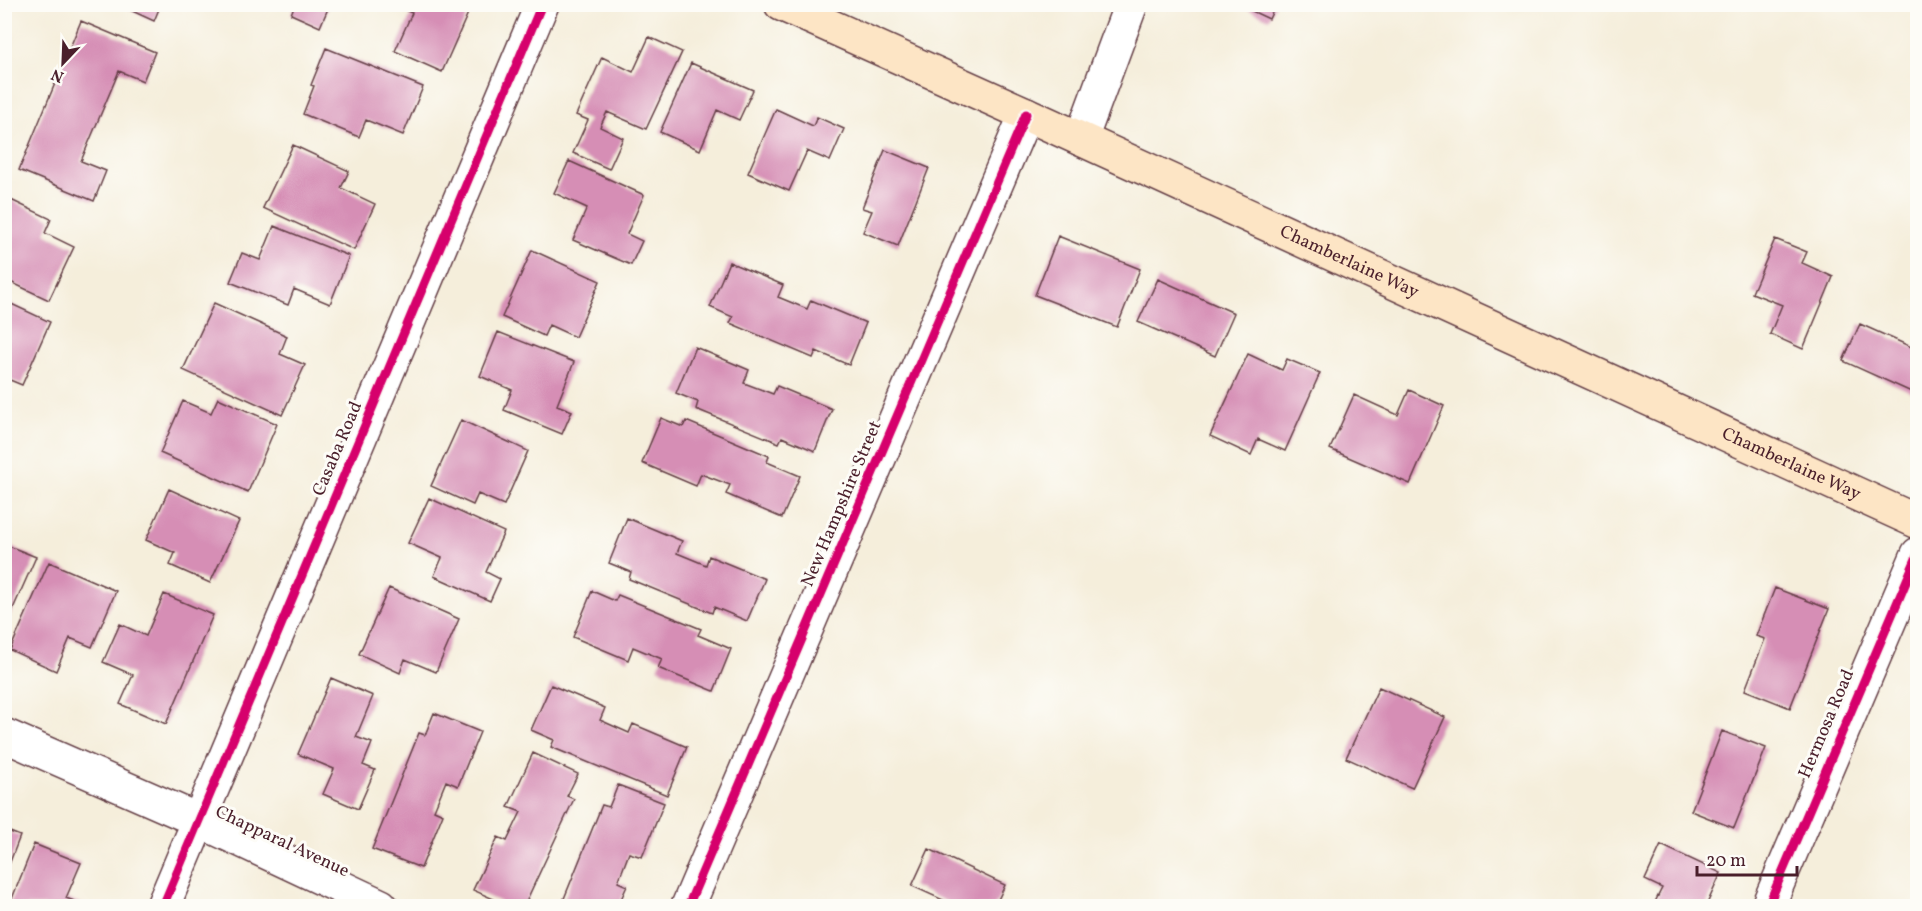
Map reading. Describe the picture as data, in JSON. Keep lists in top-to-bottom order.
{
  "streets": {
    "main road": ["Chamberlaine Way"],
    "street": [
      "Casaba Road",
      "New Hampshire Street",
      "Hermosa Road",
      "Chapparal Avenue"
    ]
  },
  "crossings": [
    ["Chamberlaine Way", "New Hampshire Street"],
    ["Casaba Road", "Chapparal Avenue"]
  ],
  "scale_bar": "20 m",
  "north": "bottom left"
}
